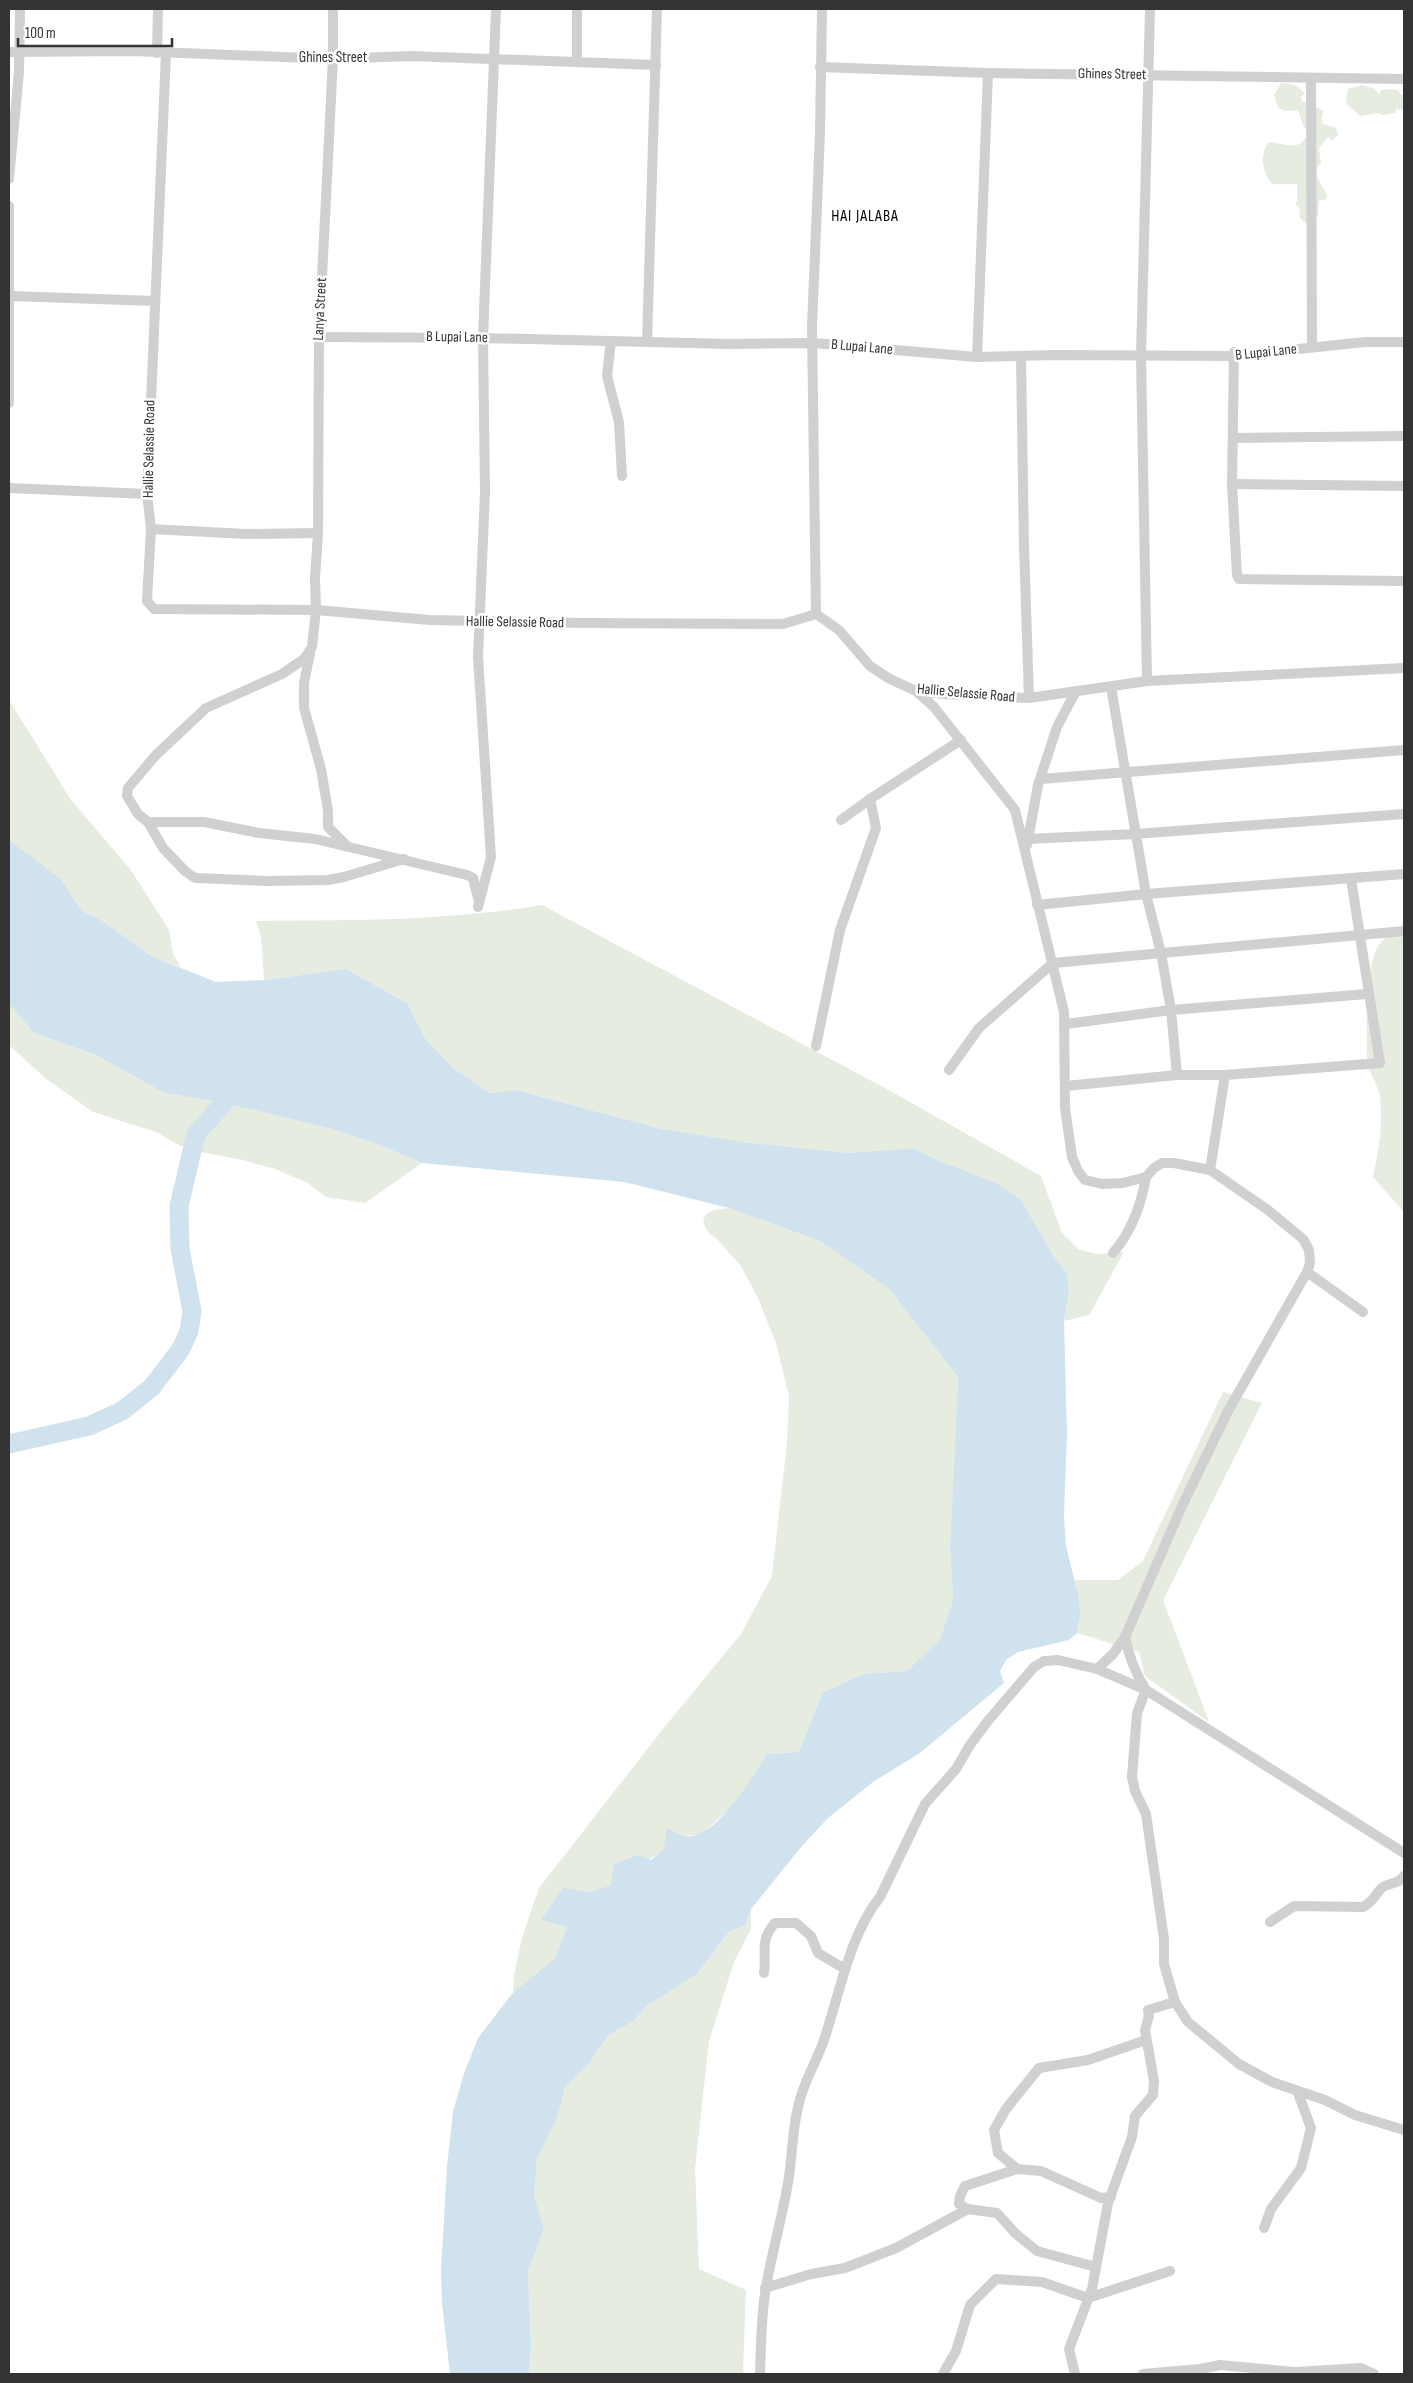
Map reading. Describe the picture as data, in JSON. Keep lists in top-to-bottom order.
{
  "streets": {
    "street": [
      "Ghines Street",
      "Lanya Street",
      "B Lupai Lane",
      "Hallie Selassie Road"
    ]
  },
  "crossings": [
    ["Ghines Street", "Lanya Street"],
    ["Ghines Street", "Hallie Selassie Road"],
    ["Lanya Street", "B Lupai Lane"],
    ["Lanya Street", "Hallie Selassie Road"]
  ],
  "districts": ["HAI JALABA"],
  "scale_bar": "100 m"
}
